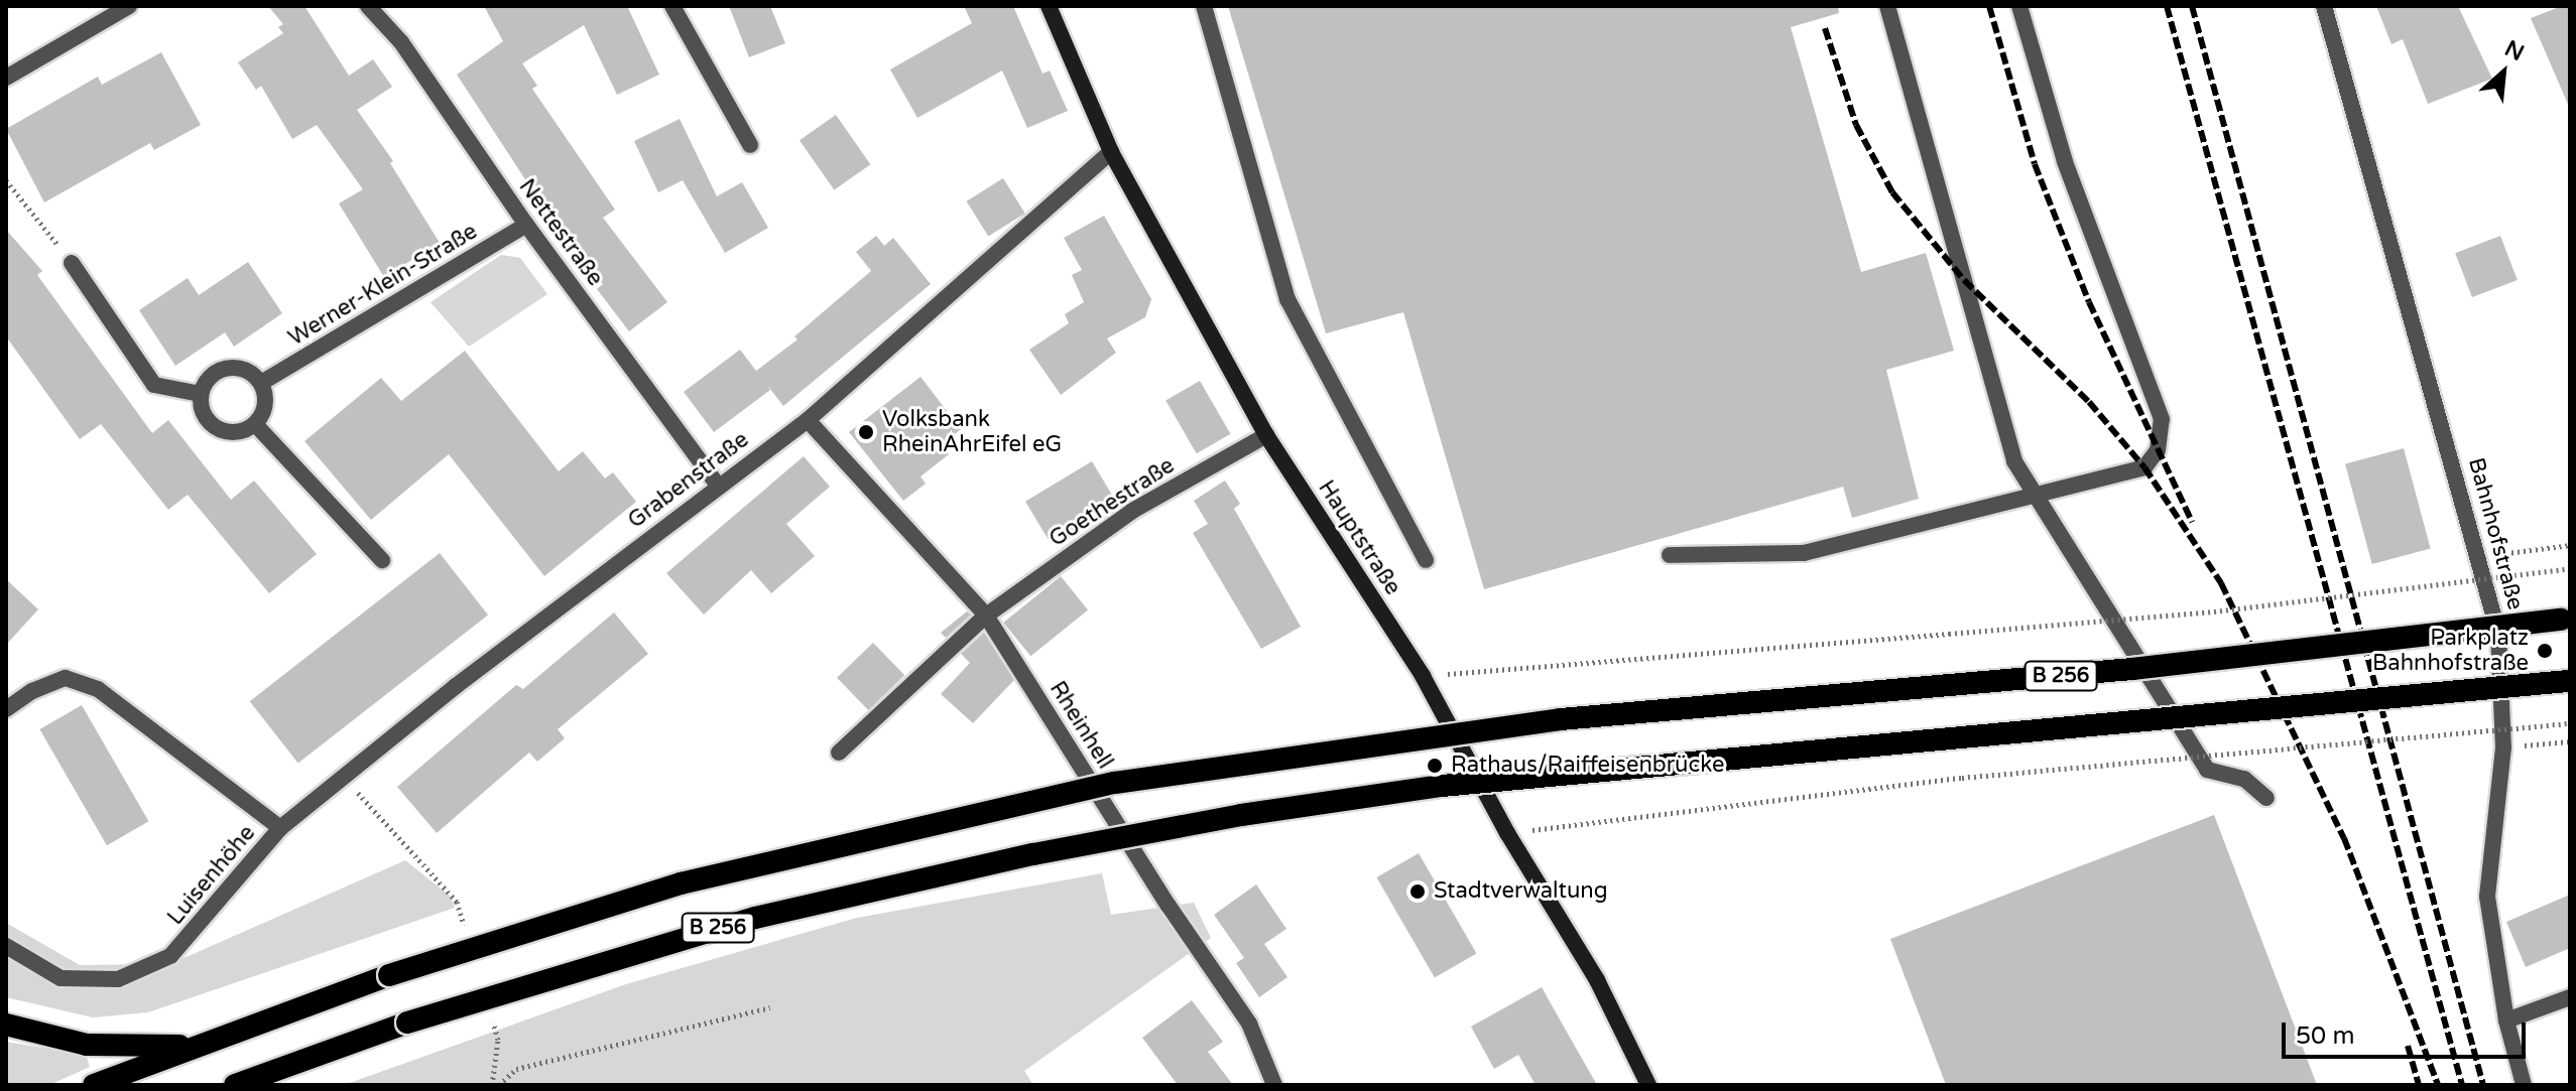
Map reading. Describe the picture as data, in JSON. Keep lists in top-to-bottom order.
{
  "streets": {
    "highway": ["B 256"],
    "main road": ["Hauptstraße"],
    "street": [
      "Nettestraße",
      "Werner-Klein-Straße",
      "Grabenstraße",
      "Goethestraße",
      "Bahnhofstraße",
      "Rheinhell",
      "Luisenhöhe"
    ]
  },
  "crossings": [
    ["Nettestraße", "Werner-Klein-Straße"],
    ["Nettestraße", "Grabenstraße"],
    ["Grabenstraße", "Hauptstraße"],
    ["Grabenstraße", "Rheinhell"],
    ["Grabenstraße", "Luisenhöhe"],
    ["Goethestraße", "Hauptstraße"],
    ["Goethestraße", "Rheinhell"]
  ],
  "places": [
    "Volksbank RheinAhrEifel eG",
    "Parkplatz Bahnhofstraße",
    "Rathaus/Raiffeisenbrücke",
    "Stadtverwaltung"
  ],
  "scale_bar": "50 m",
  "north": "top right"
}
